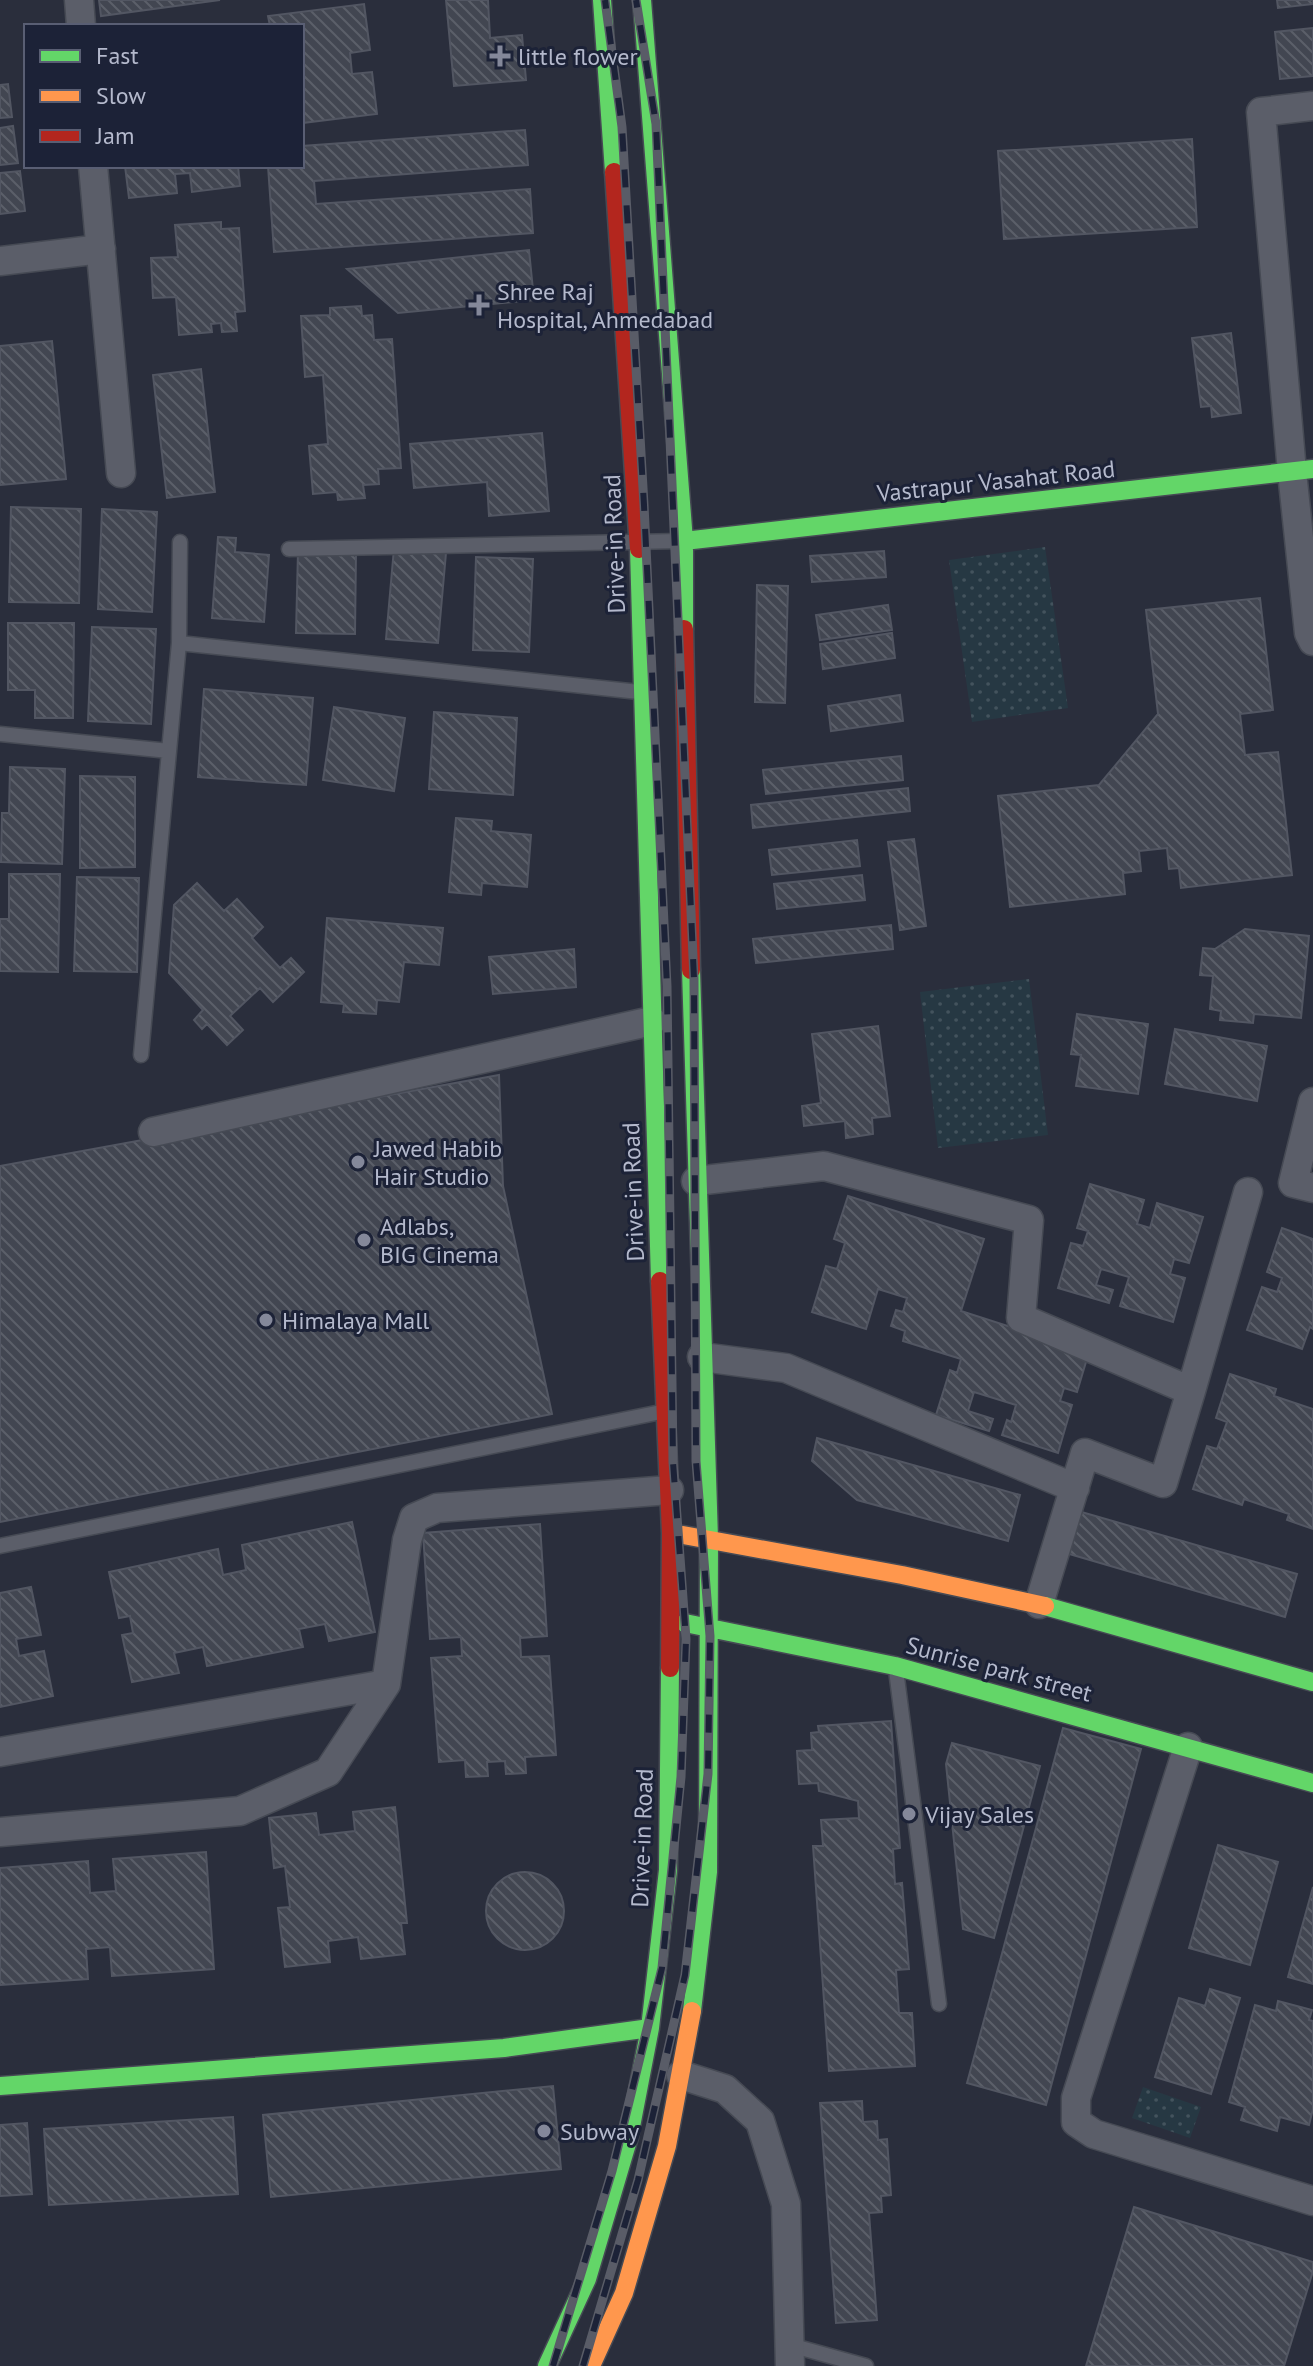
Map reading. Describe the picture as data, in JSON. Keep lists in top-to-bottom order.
{
  "streets": {
    "main road": ["Vastrapur Vasahat Road", "Drive-in Road", "Sunrise park street"]
  },
  "crossings": [
    ["Drive-in Road", "Sunrise park street"]
  ],
  "places": {
    "health": ["little flower", "Shree Raj Hospital, Ahmedabad"],
    "other": [
      "Jawed Habib Hair Studio",
      "Adlabs, BIG Cinema",
      "Himalaya Mall",
      "Vijay Sales",
      "Subway"
    ]
  },
  "legend": ["Fast", "Slow", "Jam"]
}
